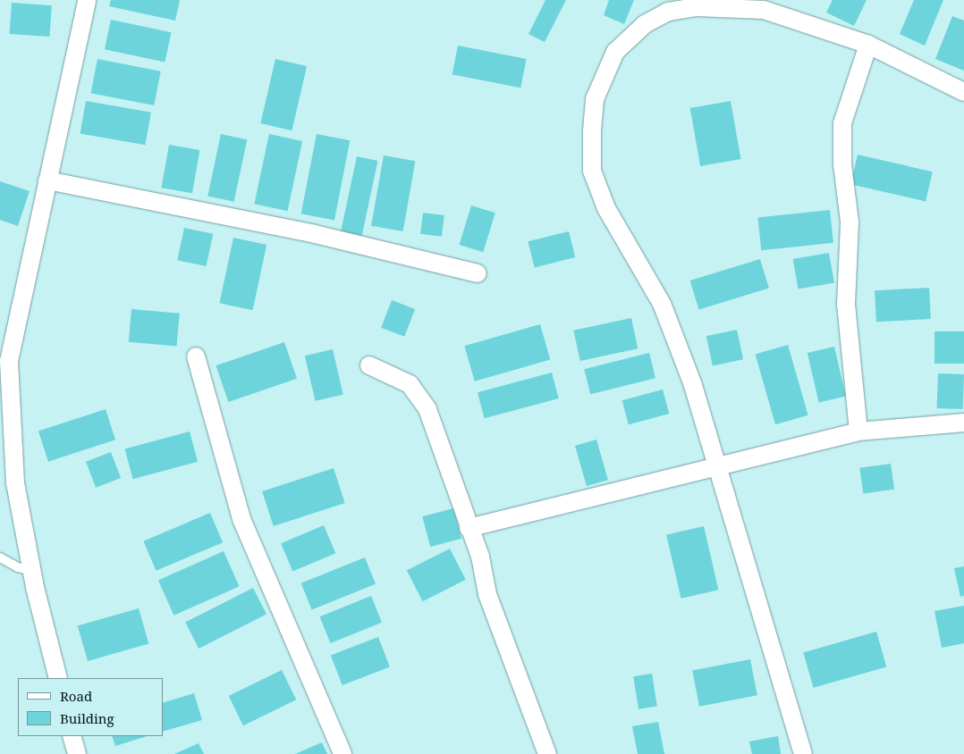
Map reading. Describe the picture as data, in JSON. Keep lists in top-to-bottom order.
{
  "legend": ["Road", "Building"]
}
